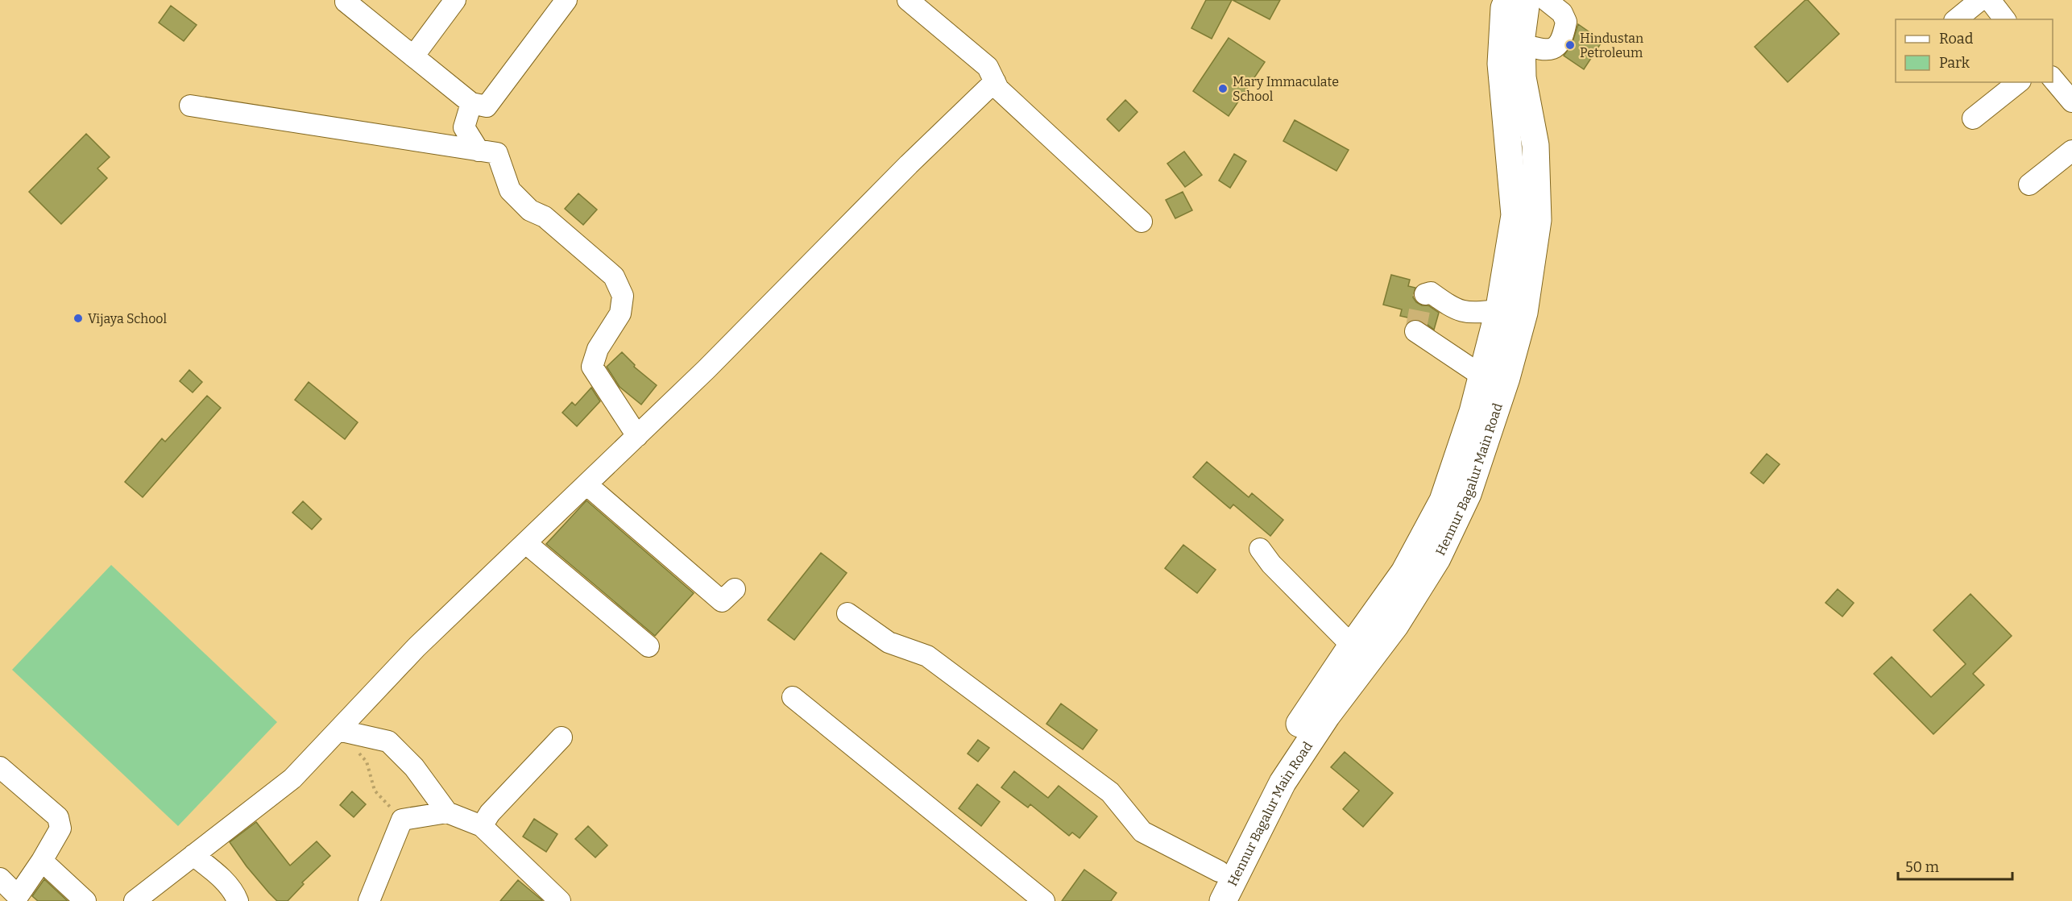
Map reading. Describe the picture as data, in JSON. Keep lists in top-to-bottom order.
{
  "streets": {
    "main road": ["Hennur Bagalur Main Road"]
  },
  "places": ["Hindustan Petroleum", "Mary Immaculate School", "Vijaya School"],
  "legend": ["Road", "Park"],
  "scale_bar": "50 m"
}
